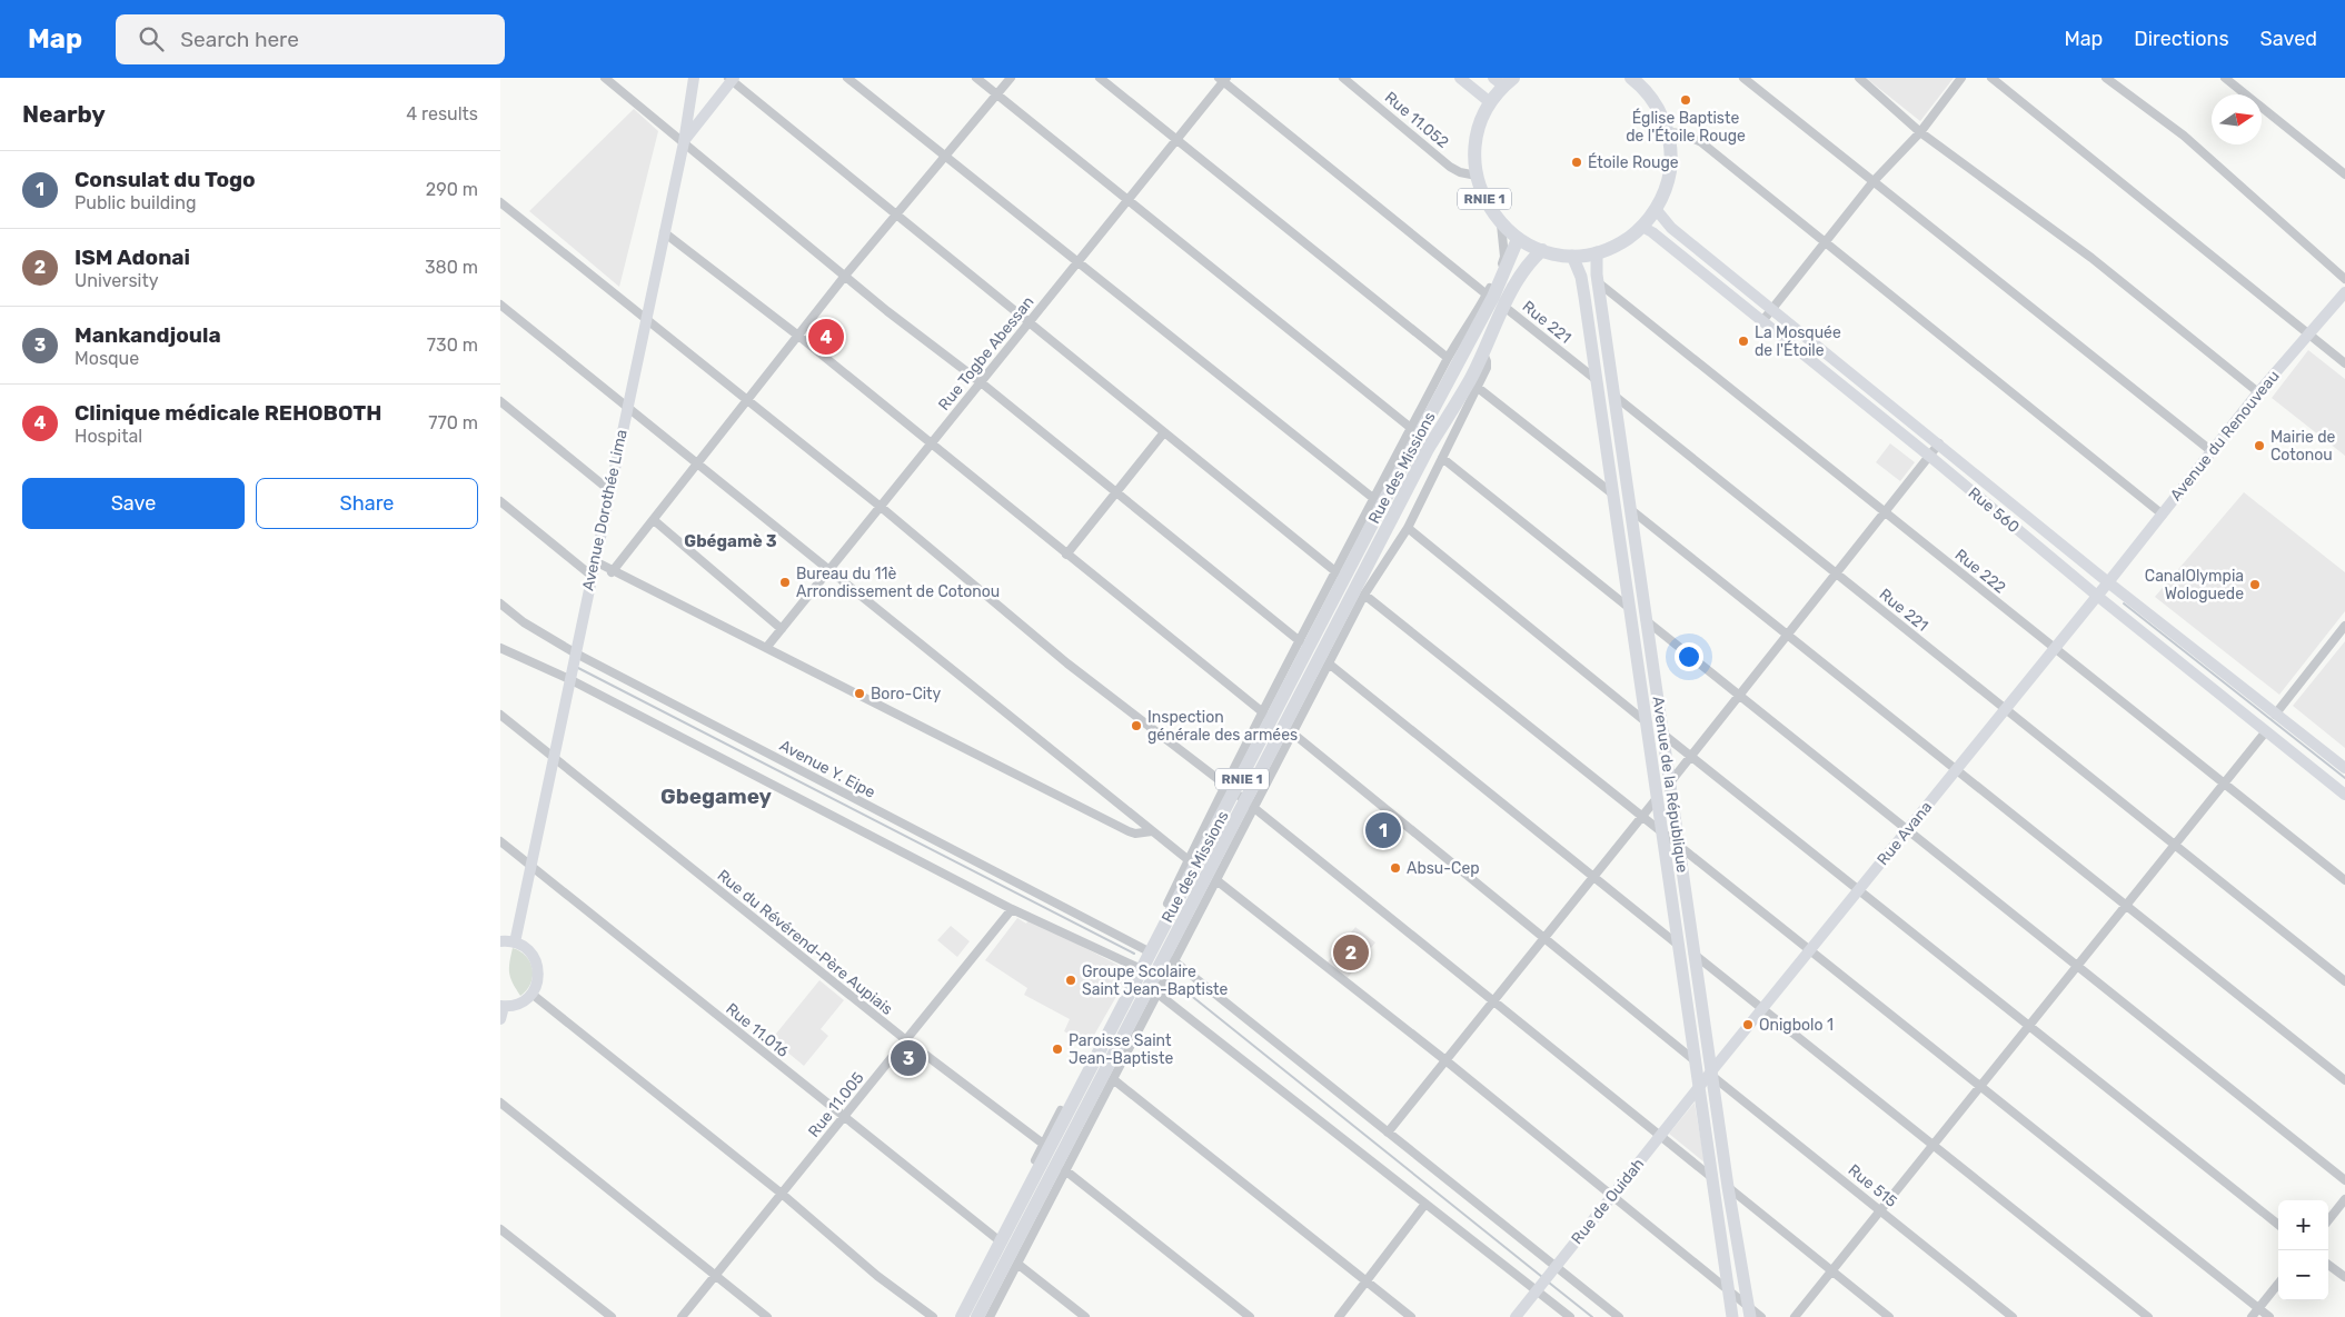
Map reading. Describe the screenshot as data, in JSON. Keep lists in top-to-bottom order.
{
  "streets": {
    "highway": ["RNIE 1", "Rue des Missions"],
    "main road": [
      "Avenue du Renouveau",
      "Avenue Dorothée Lima",
      "Rue 560",
      "Avenue de la République",
      "Rue Avana",
      "Rue de Ouidah"
    ],
    "street": [
      "Rue 11.052",
      "Rue 221",
      "Rue Togbe Abessan",
      "Rue 222",
      "Avenue Y. Eipe",
      "Rue du Révérend-Père Aupiais",
      "Rue 11.016",
      "Rue 11.005",
      "Rue 515"
    ]
  },
  "crossings": [
    ["Rue 11.052", "RNIE 1"],
    ["RNIE 1", "Rue des Missions"],
    ["RNIE 1", "Rue 560"],
    ["RNIE 1", "Avenue de la République"],
    ["Rue 221", "Rue des Missions"],
    ["Rue 221", "Avenue de la République"],
    ["Rue 221", "Rue Avana"],
    ["Avenue du Renouveau", "Rue 560"],
    ["Avenue du Renouveau", "Rue Avana"],
    ["Avenue Dorothée Lima", "Avenue Y. Eipe"],
    ["Avenue Dorothée Lima", "Rue du Révérend-Père Aupiais"],
    ["Avenue Dorothée Lima", "Rue 11.016"],
    ["Rue 560", "Rue Avana"],
    ["Rue 222", "Avenue de la République"],
    ["Rue 222", "Rue Avana"],
    ["Avenue de la République", "Rue Avana"],
    ["Avenue de la République", "Rue 515"],
    ["Avenue de la République", "Rue de Ouidah"],
    ["Rue Avana", "Rue 515"],
    ["Rue Avana", "Rue de Ouidah"],
    ["Rue du Révérend-Père Aupiais", "Rue 11.005"],
    ["Rue 11.016", "Rue 11.005"]
  ],
  "districts": ["Gbégamè 3", "Gbegamey"],
  "places": [
    "Église Baptiste de l'Étoile Rouge",
    "Étoile Rouge",
    "La Mosquée de l'Étoile",
    "Mairie de Cotonou",
    "Bureau du 11è Arrondissement de Cotonou",
    "CanalOlympia Wologuede",
    "Boro-City",
    "Inspection générale des armées",
    "Absu-Cep",
    "Groupe Scolaire Saint Jean-Baptiste",
    "Onigbolo 1",
    "Paroisse Saint Jean-Baptiste"
  ],
  "north": "right",
  "page": {
    "header": "Map",
    "search": "Search here",
    "nav": ["Map", "Directions", "Saved"],
    "heading": ["Nearby", "4 results"],
    "list": [
      {
        "mark": "1",
        "name": "Consulat du Togo",
        "note": "Public building",
        "value": "290 m"
      },
      {
        "mark": "2",
        "name": "ISM Adonai",
        "note": "University",
        "value": "380 m"
      },
      {
        "mark": "3",
        "name": "Mankandjoula",
        "note": "Mosque",
        "value": "730 m"
      },
      {
        "mark": "4",
        "name": "Clinique médicale REHOBOTH",
        "note": "Hospital",
        "value": "770 m"
      }
    ],
    "pins": [
      "4",
      "1",
      "2",
      "3"
    ],
    "buttons": ["Save", "Share"],
    "map_buttons": ["+", "−"]
  }
}
